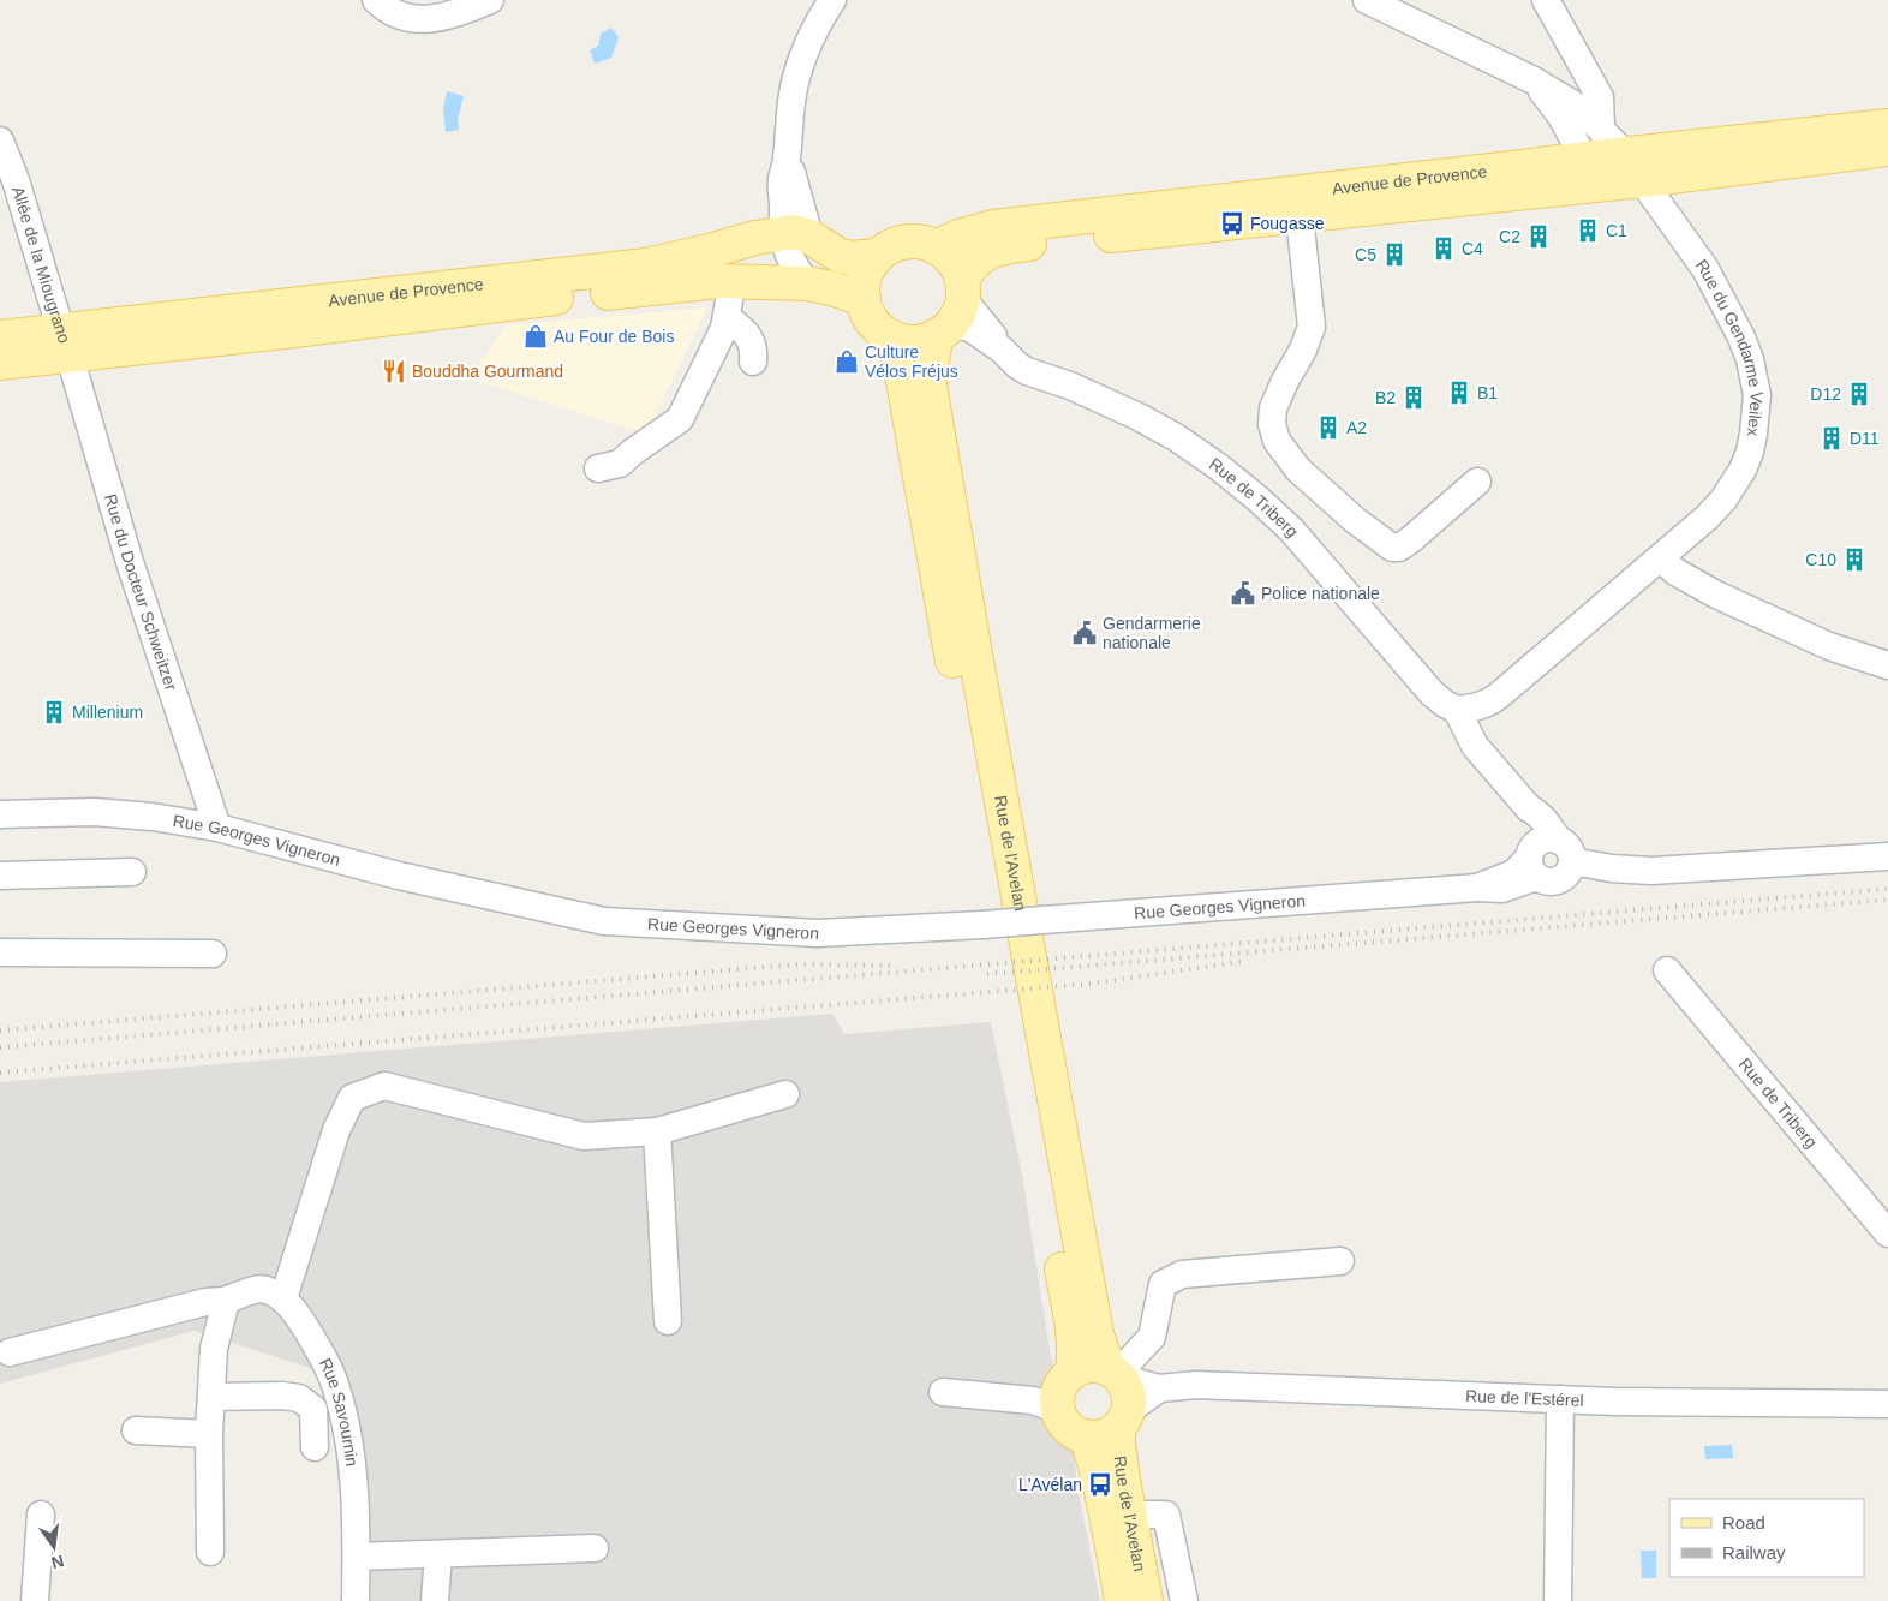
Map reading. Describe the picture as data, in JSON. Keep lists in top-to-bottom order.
{
  "streets": {
    "main road": ["Avenue de Provence", "Rue de l'Avelan"],
    "street": [
      "Allée de la Miougrano",
      "Rue du Gendarme Veilex",
      "Rue de Triberg",
      "Rue du Docteur Schweitzer",
      "Rue Georges Vigneron",
      "Rue de l'Estérel",
      "Rue Savournin"
    ]
  },
  "crossings": [
    ["Avenue de Provence", "Allée de la Miougrano"],
    ["Avenue de Provence", "Rue du Gendarme Veilex"],
    ["Avenue de Provence", "Rue de Triberg"],
    ["Avenue de Provence", "Rue du Docteur Schweitzer"],
    ["Avenue de Provence", "Rue de l'Avelan"],
    ["Allée de la Miougrano", "Rue du Docteur Schweitzer"],
    ["Rue de Triberg", "Rue Georges Vigneron"],
    ["Rue de Triberg", "Rue de l'Avelan"],
    ["Rue du Docteur Schweitzer", "Rue Georges Vigneron"],
    ["Rue de l'Avelan", "Rue de l'Estérel"]
  ],
  "places": {
    "bus stop": ["Fougasse", "L'Avélan"],
    "building": [
      "C1",
      "C2",
      "C4",
      "C5",
      "B1",
      "D12",
      "B2",
      "A2",
      "D11",
      "C10",
      "Millenium"
    ],
    "shop": ["Au Four de Bois", "Culture Vélos Fréjus"],
    "restaurant": ["Bouddha Gourmand"],
    "public building": ["Police nationale", "Gendarmerie nationale"]
  },
  "legend": ["Road", "Railway"],
  "north": "bottom"
}
